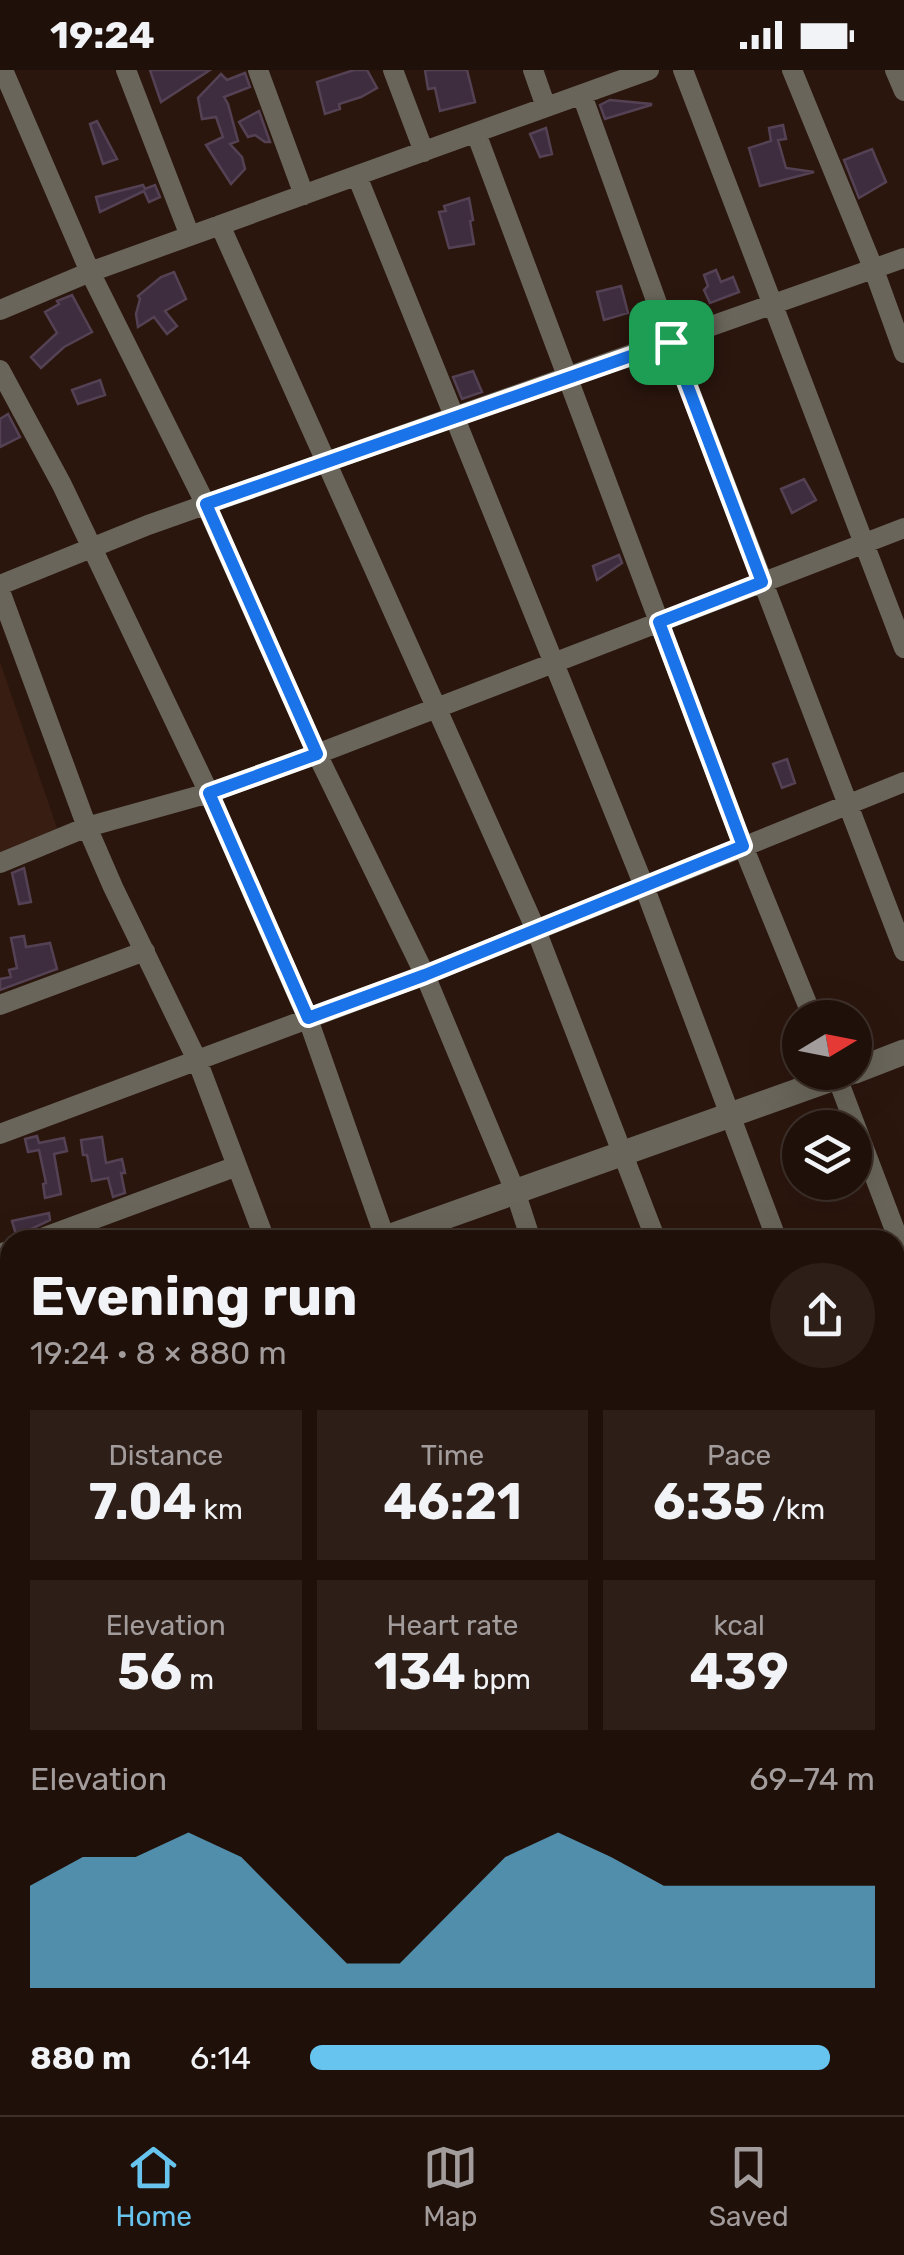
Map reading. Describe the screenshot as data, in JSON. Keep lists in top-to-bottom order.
{
  "north": "right",
  "page": {
    "status": "19:24",
    "heading": ["Evening run", "19:24 · 8 × 880 m"],
    "stats": [
      ["Distance", "7.04 km"],
      ["Time", "46:21"],
      ["Pace", "6:35 /km"],
      ["Elevation", "56 m"],
      ["Heart rate", "134 bpm"],
      ["kcal", "439"]
    ],
    "chart": ["Elevation", "69–74 m"],
    "list": [
      {
        "name": "880 m",
        "note": "6:14"
      }
    ],
    "tabs": ["Home", "Map", "Saved"]
  }
}
